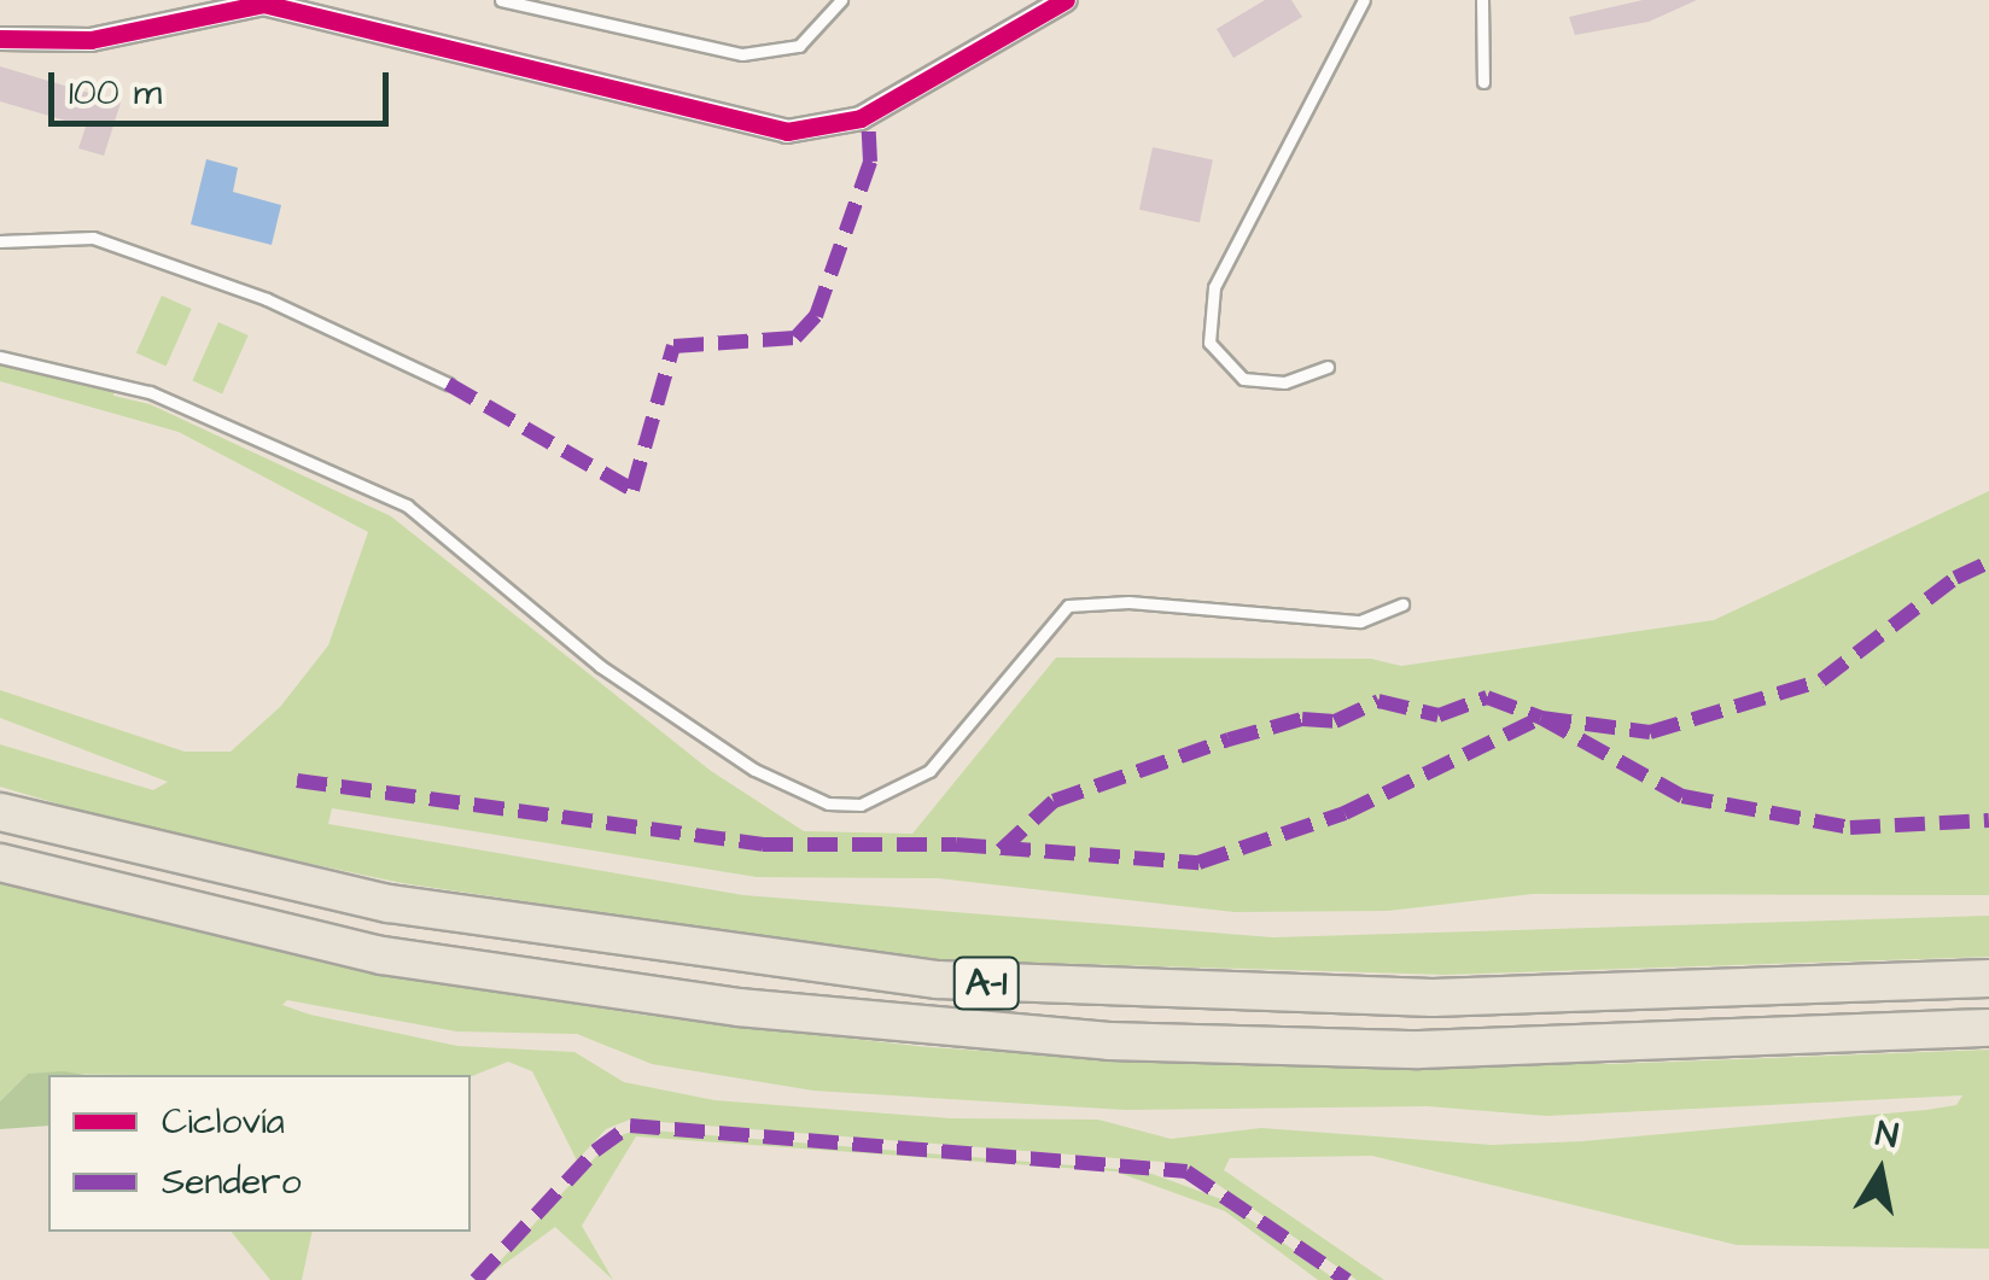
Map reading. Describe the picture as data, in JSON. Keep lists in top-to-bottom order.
{
  "streets": {
    "highway": ["A-1"]
  },
  "legend": ["Ciclovía", "Sendero"],
  "scale_bar": "100 m",
  "north": "top"
}
